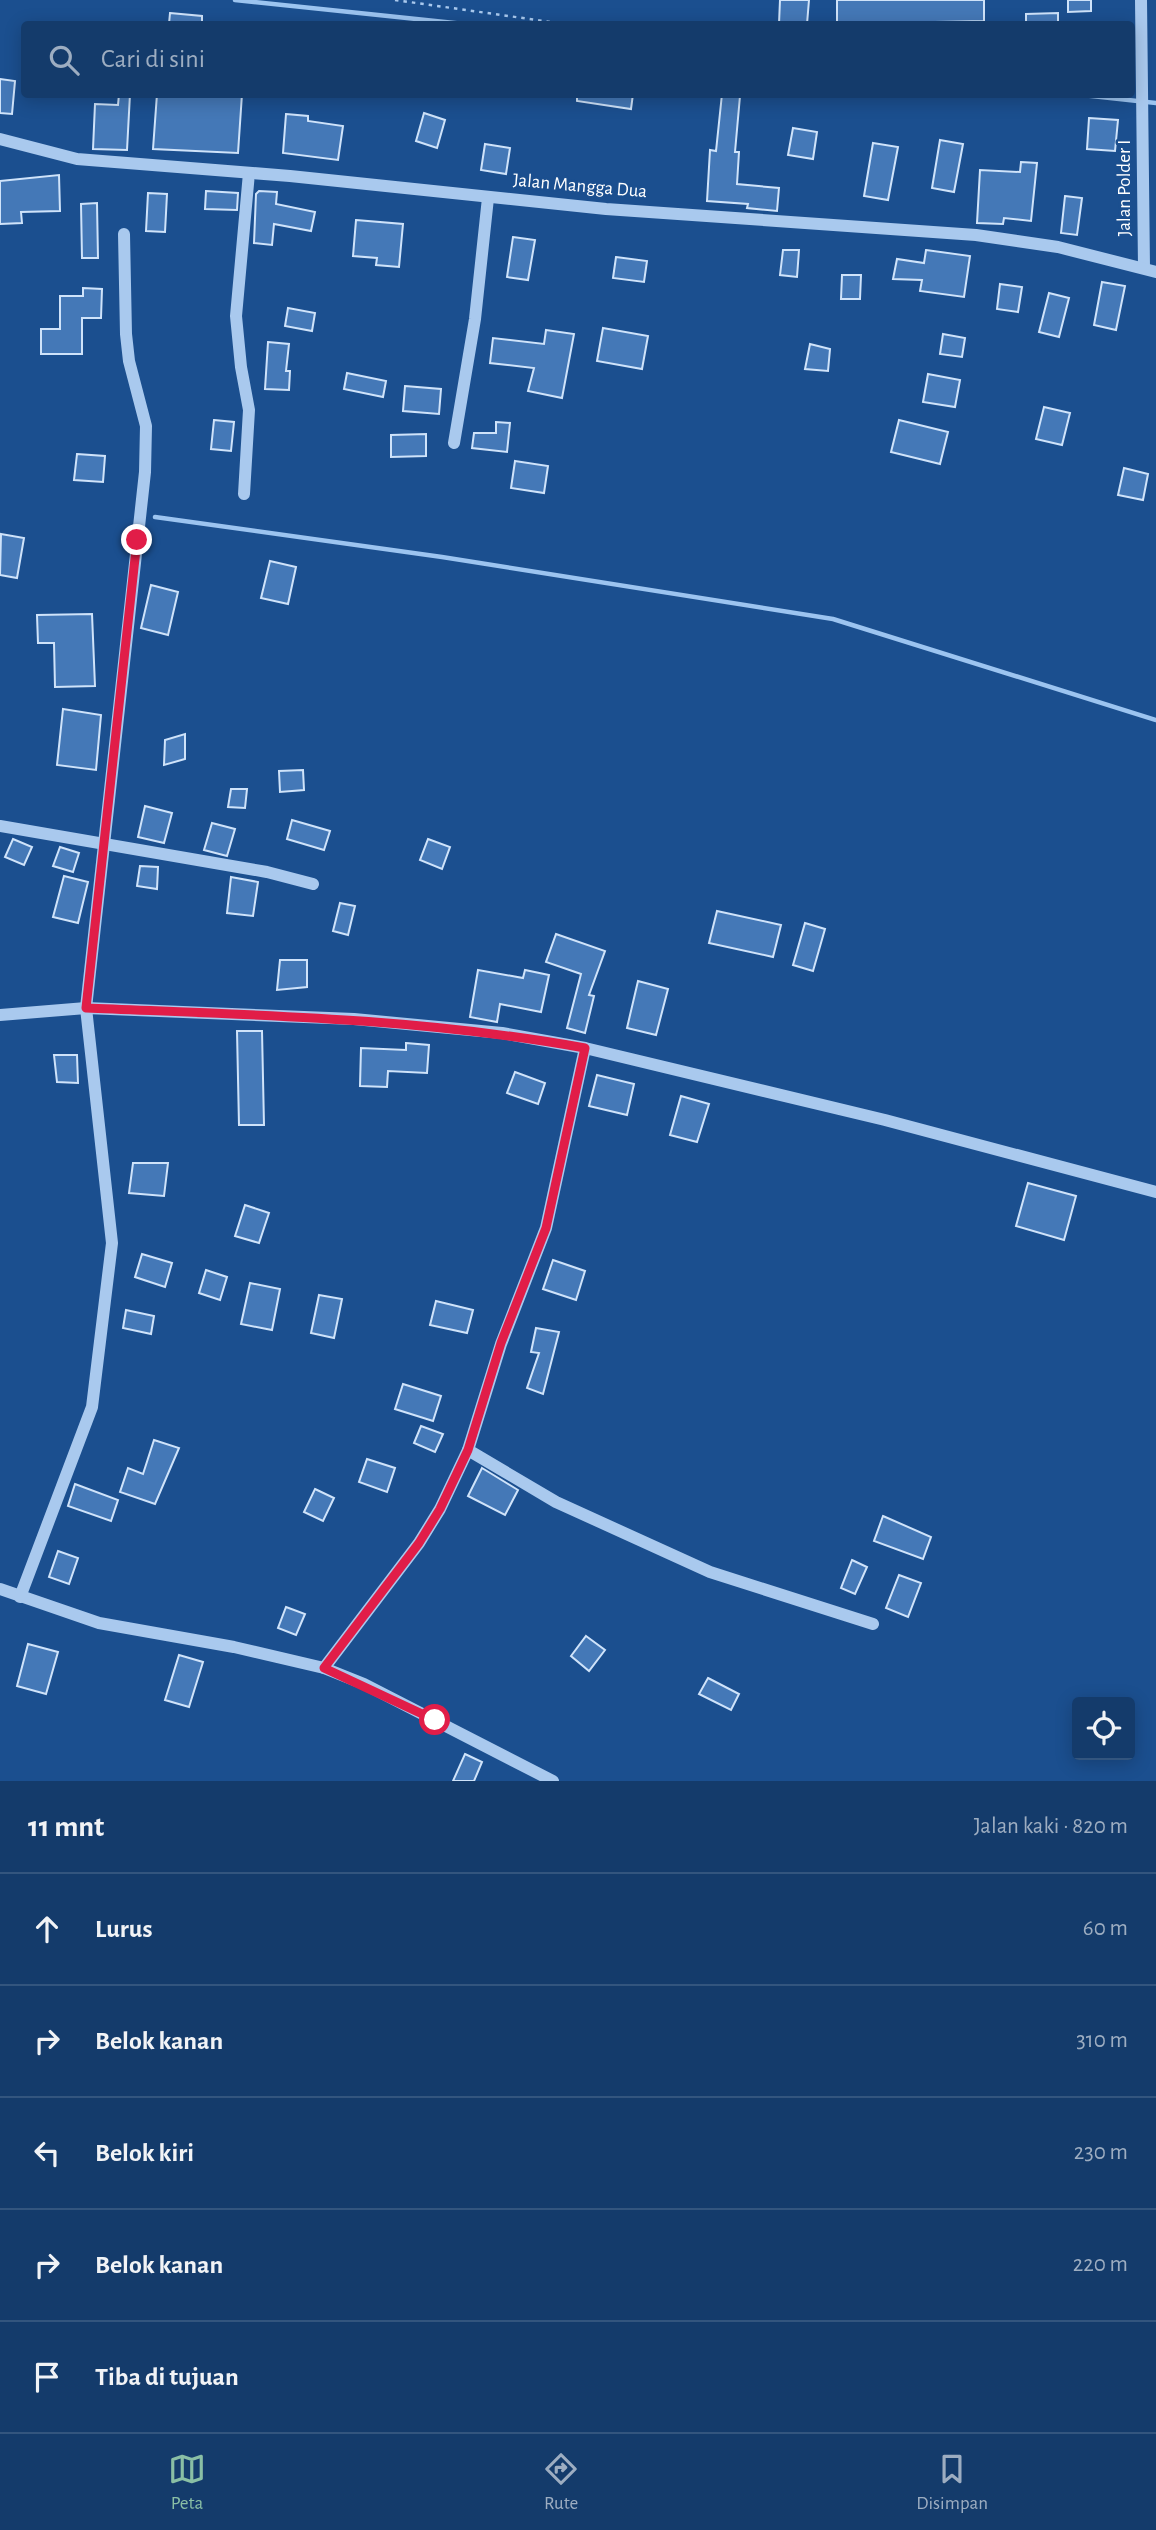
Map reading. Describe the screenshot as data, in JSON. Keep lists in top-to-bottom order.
{
  "streets": {
    "street": ["Jalan Mangga Dua", "Jalan Polder I"]
  },
  "crossings": [
    ["Jalan Mangga Dua", "Jalan Polder I"]
  ],
  "page": {
    "search": "Cari di sini",
    "heading": ["11 mnt", "Jalan kaki · 820 m"],
    "list": [
      ["Lurus", "60 m"],
      ["Belok kanan", "310 m"],
      ["Belok kiri", "230 m"],
      ["Belok kanan", "220 m"],
      "Tiba di tujuan"
    ],
    "nav": ["Peta", "Rute", "Disimpan"]
  }
}
